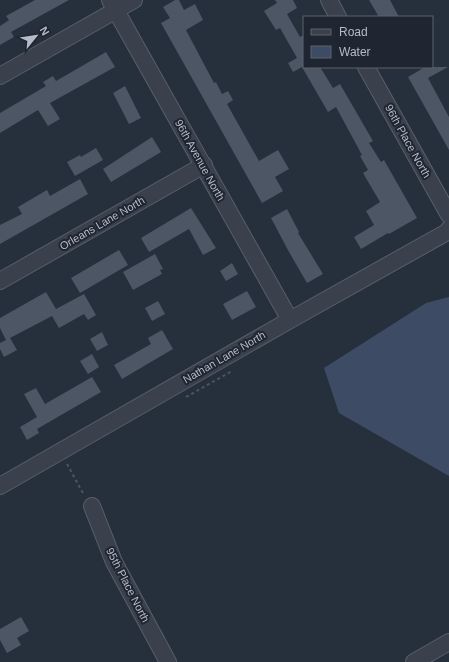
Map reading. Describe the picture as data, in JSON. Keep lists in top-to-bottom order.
{
  "streets": {
    "street": [
      "96th Place North",
      "96th Avenue North",
      "Orleans Lane North",
      "Nathan Lane North",
      "95th Place North"
    ]
  },
  "crossings": [
    ["96th Avenue North", "Orleans Lane North"],
    ["96th Avenue North", "Nathan Lane North"]
  ],
  "legend": ["Road", "Water"],
  "north": "top right"
}
